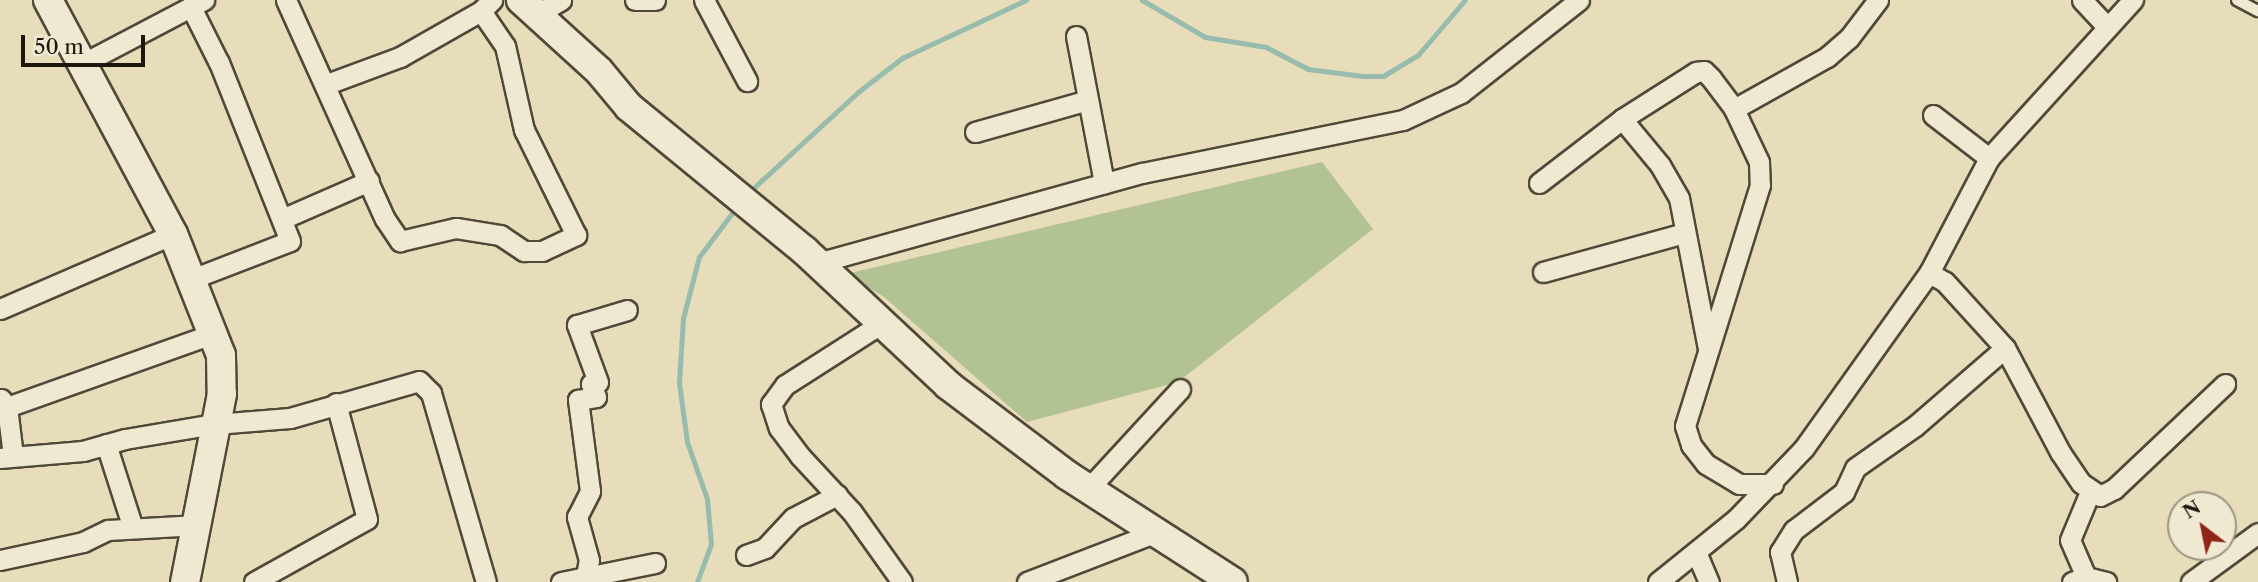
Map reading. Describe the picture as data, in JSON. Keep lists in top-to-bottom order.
{
  "scale_bar": "50 m",
  "north": "top left"
}
